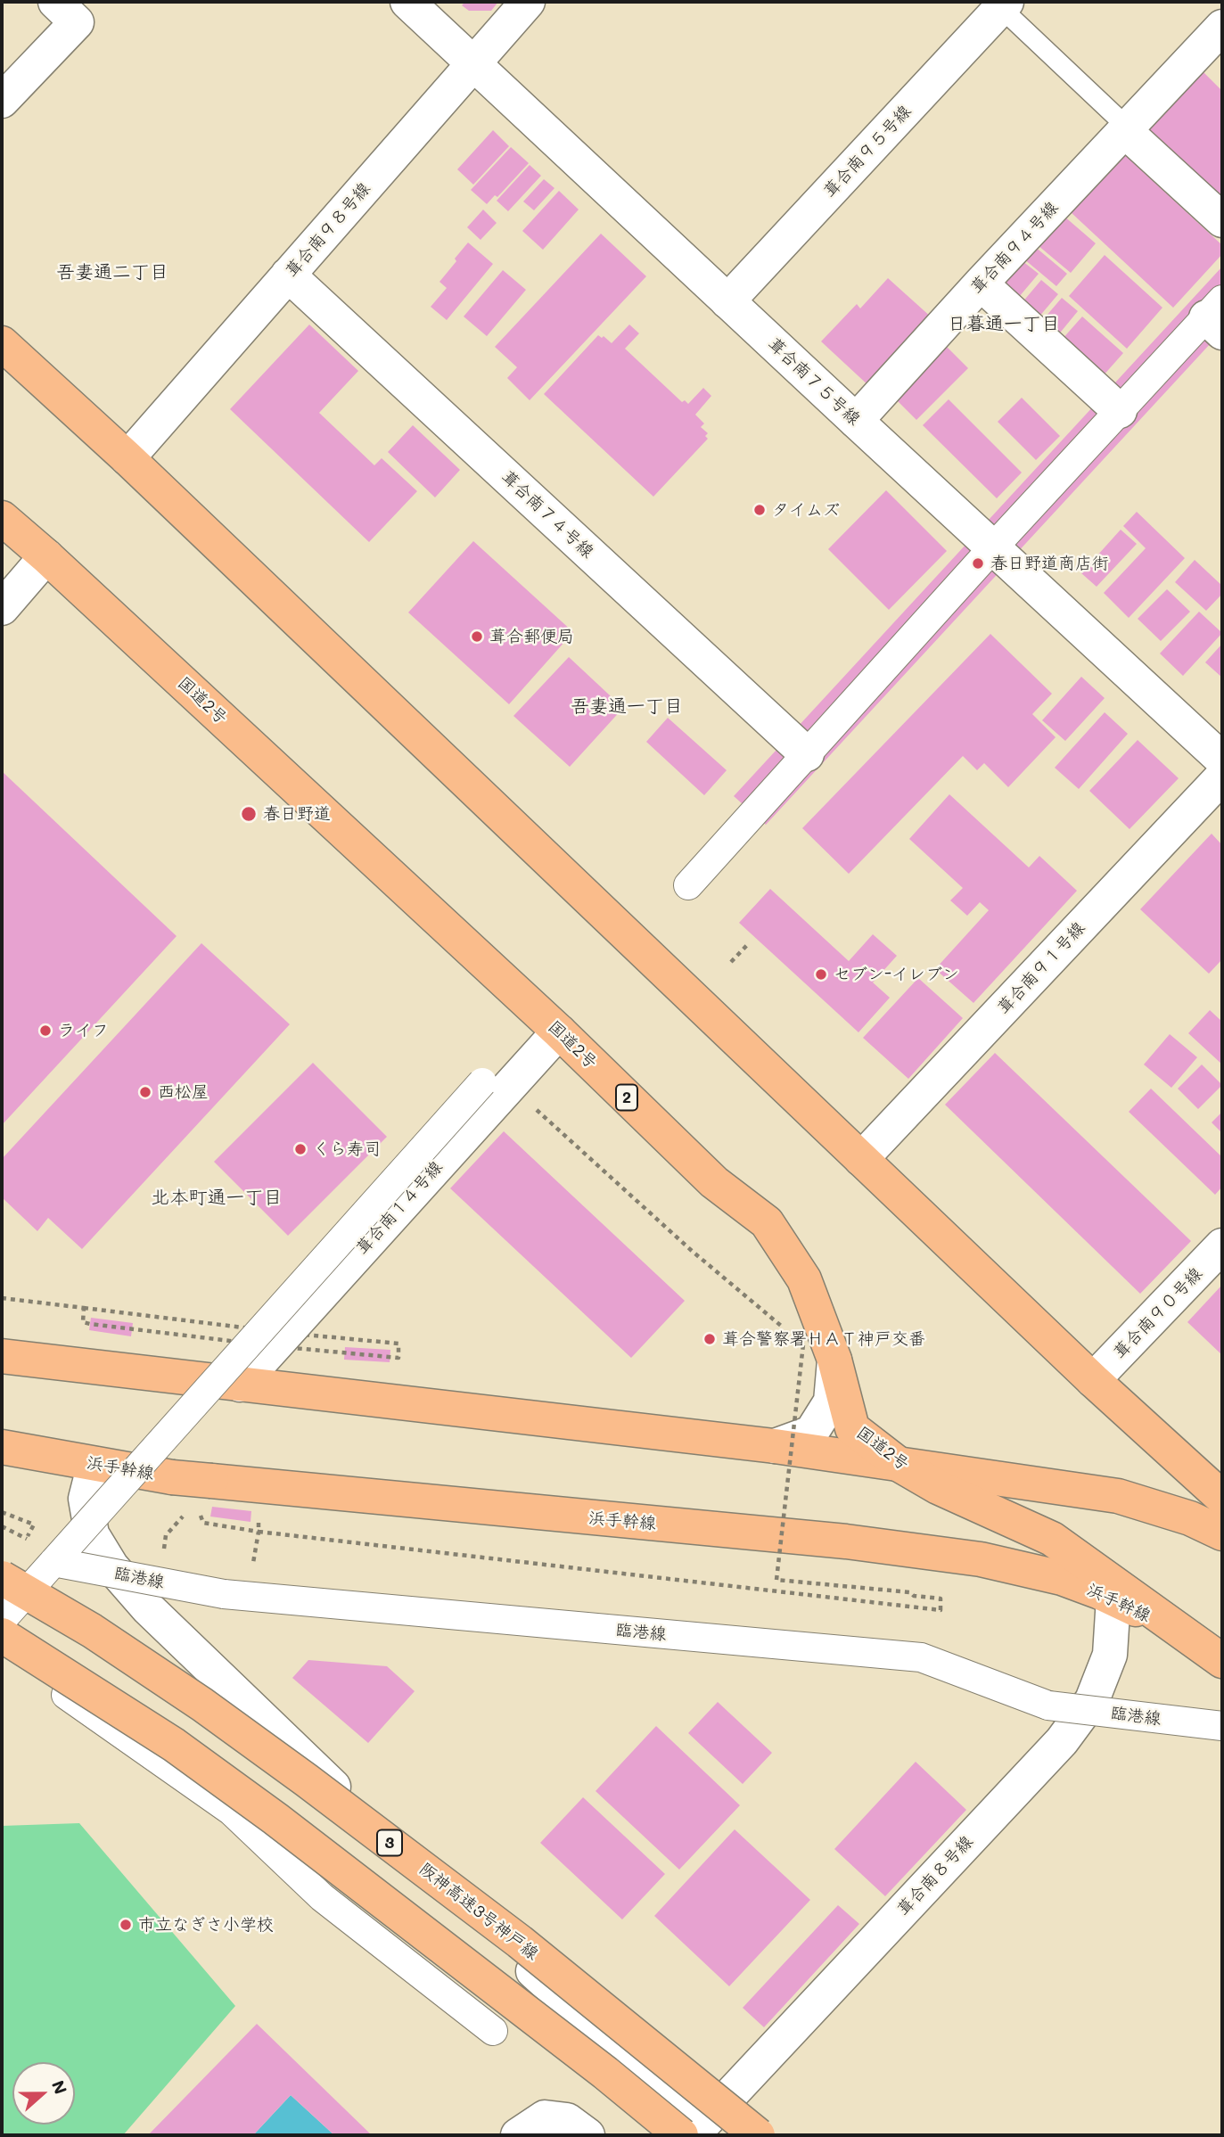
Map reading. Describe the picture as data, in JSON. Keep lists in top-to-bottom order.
{
  "streets": {
    "main road": [
      "国道2号",
      "2",
      "浜手幹線",
      "3",
      "阪神高速3号神戸線"
    ],
    "street": [
      "葺合南９５号線",
      "葺合南９８号線",
      "葺合南９４号線",
      "葺合南７５号線",
      "葺合南７４号線",
      "葺合南９１号線",
      "葺合南１４号線",
      "葺合南９０号線",
      "臨港線",
      "葺合南８号線"
    ]
  },
  "crossings": [
    ["葺合南９５号線", "葺合南７５号線"],
    ["葺合南９８号線", "葺合南７５号線"],
    ["葺合南９８号線", "葺合南７４号線"],
    ["葺合南９４号線", "葺合南７５号線"],
    ["国道2号", "葺合南１４号線"],
    ["国道2号", "浜手幹線"],
    ["浜手幹線", "葺合南８号線"]
  ],
  "districts": [
    "吾妻通二丁目",
    "日暮通一丁目",
    "吾妻通一丁目",
    "北本町通一丁目"
  ],
  "places": [
    "タイムズ",
    "春日野道商店街",
    "葺合郵便局",
    "春日野道",
    "セブン-イレブン",
    "ライフ",
    "西松屋",
    "くら寿司",
    "葺合警察署ＨＡＴ神戸交番",
    "市立なぎさ小学校"
  ],
  "north": "right"
}
